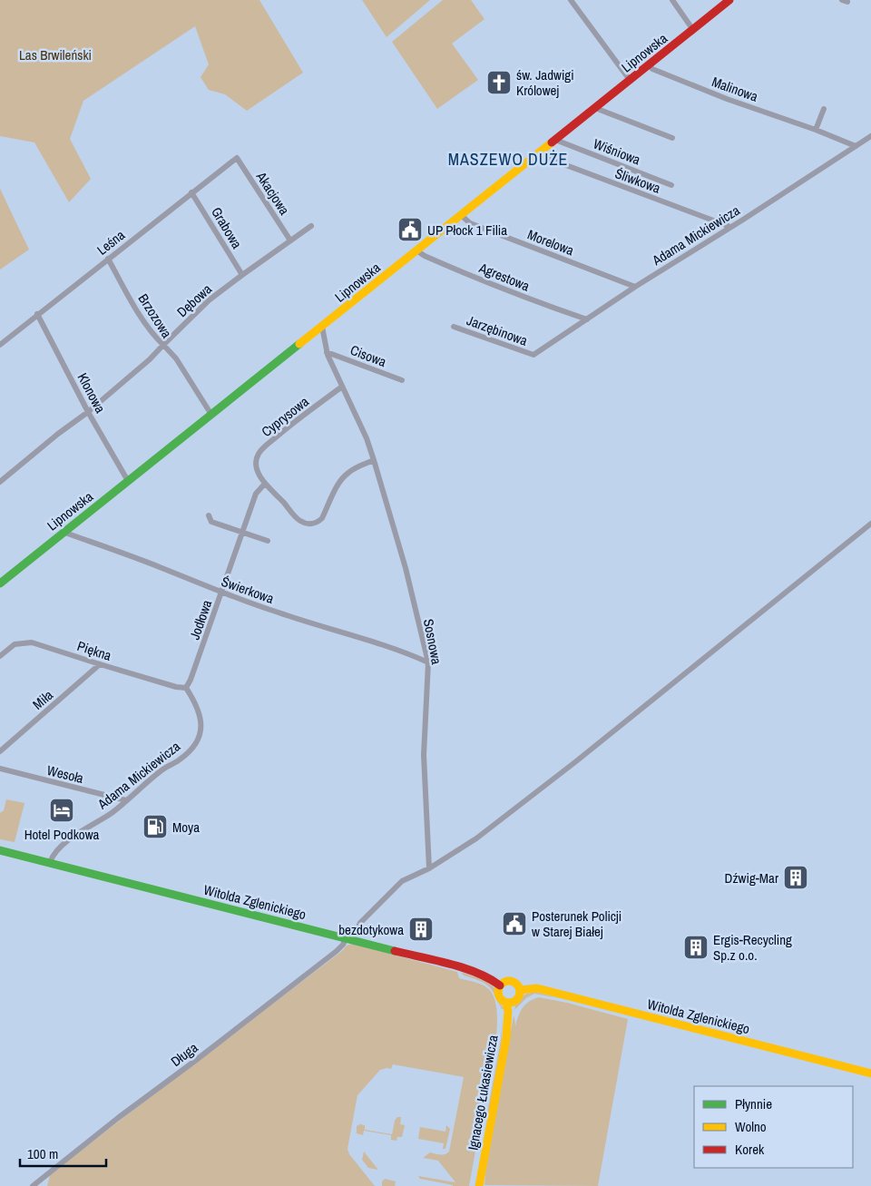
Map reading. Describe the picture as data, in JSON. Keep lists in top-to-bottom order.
{
  "streets": {
    "main road": ["Lipnowska", "Witolda Zglenickiego", "Ignacego Łukasiewicza"],
    "street": [
      "Malinowa",
      "Wiśniowa",
      "Śliwkowa",
      "Akacjowa",
      "Grabowa",
      "Adama Mickiewicza",
      "Leśna",
      "Morelowa",
      "Agrestowa",
      "Dębowa",
      "Brzozowa",
      "Jarzębinowa",
      "Cisowa",
      "Klonowa",
      "Cyprysowa",
      "Świerkowa",
      "Jodłowa",
      "Sosnowa",
      "Piękna",
      "Miła",
      "Wesoła",
      "Długa"
    ]
  },
  "crossings": [
    ["Lipnowska", "Malinowa"],
    ["Lipnowska", "Wiśniowa"],
    ["Lipnowska", "Śliwkowa"],
    ["Lipnowska", "Morelowa"],
    ["Lipnowska", "Agrestowa"],
    ["Lipnowska", "Klonowa"],
    ["Lipnowska", "Świerkowa"],
    ["Lipnowska", "Sosnowa"],
    ["Malinowa", "Adama Mickiewicza"],
    ["Śliwkowa", "Adama Mickiewicza"],
    ["Akacjowa", "Leśna"],
    ["Akacjowa", "Dębowa"],
    ["Grabowa", "Leśna"],
    ["Grabowa", "Dębowa"],
    ["Adama Mickiewicza", "Morelowa"],
    ["Adama Mickiewicza", "Agrestowa"],
    ["Adama Mickiewicza", "Jarzębinowa"],
    ["Adama Mickiewicza", "Jodłowa"],
    ["Adama Mickiewicza", "Piękna"],
    ["Adama Mickiewicza", "Wesoła"],
    ["Adama Mickiewicza", "Witolda Zglenickiego"],
    ["Leśna", "Brzozowa"],
    ["Leśna", "Klonowa"],
    ["Dębowa", "Brzozowa"],
    ["Brzozowa", "Klonowa"],
    ["Cisowa", "Sosnowa"],
    ["Cyprysowa", "Jodłowa"],
    ["Cyprysowa", "Sosnowa"],
    ["Świerkowa", "Jodłowa"],
    ["Świerkowa", "Sosnowa"],
    ["Jodłowa", "Piękna"],
    ["Piękna", "Miła"],
    ["Witolda Zglenickiego", "Długa"],
    ["Witolda Zglenickiego", "Ignacego Łukasiewicza"]
  ],
  "districts": ["MASZEWO DUŻE"],
  "parks": ["Las Brwileński"],
  "places": {
    "church": ["św. Jadwigi Królowej"],
    "public building": ["UP Płock 1 Filia", "Posterunek Policji w Starej Białej"],
    "hotel": ["Hotel Podkowa"],
    "fuel station": ["Moya"],
    "building": ["Dźwig-Mar", "bezdotykowa", "Ergis-Recycling Sp.z o.o."]
  },
  "legend": ["Płynnie", "Wolno", "Korek"],
  "scale_bar": "100 m"
}
